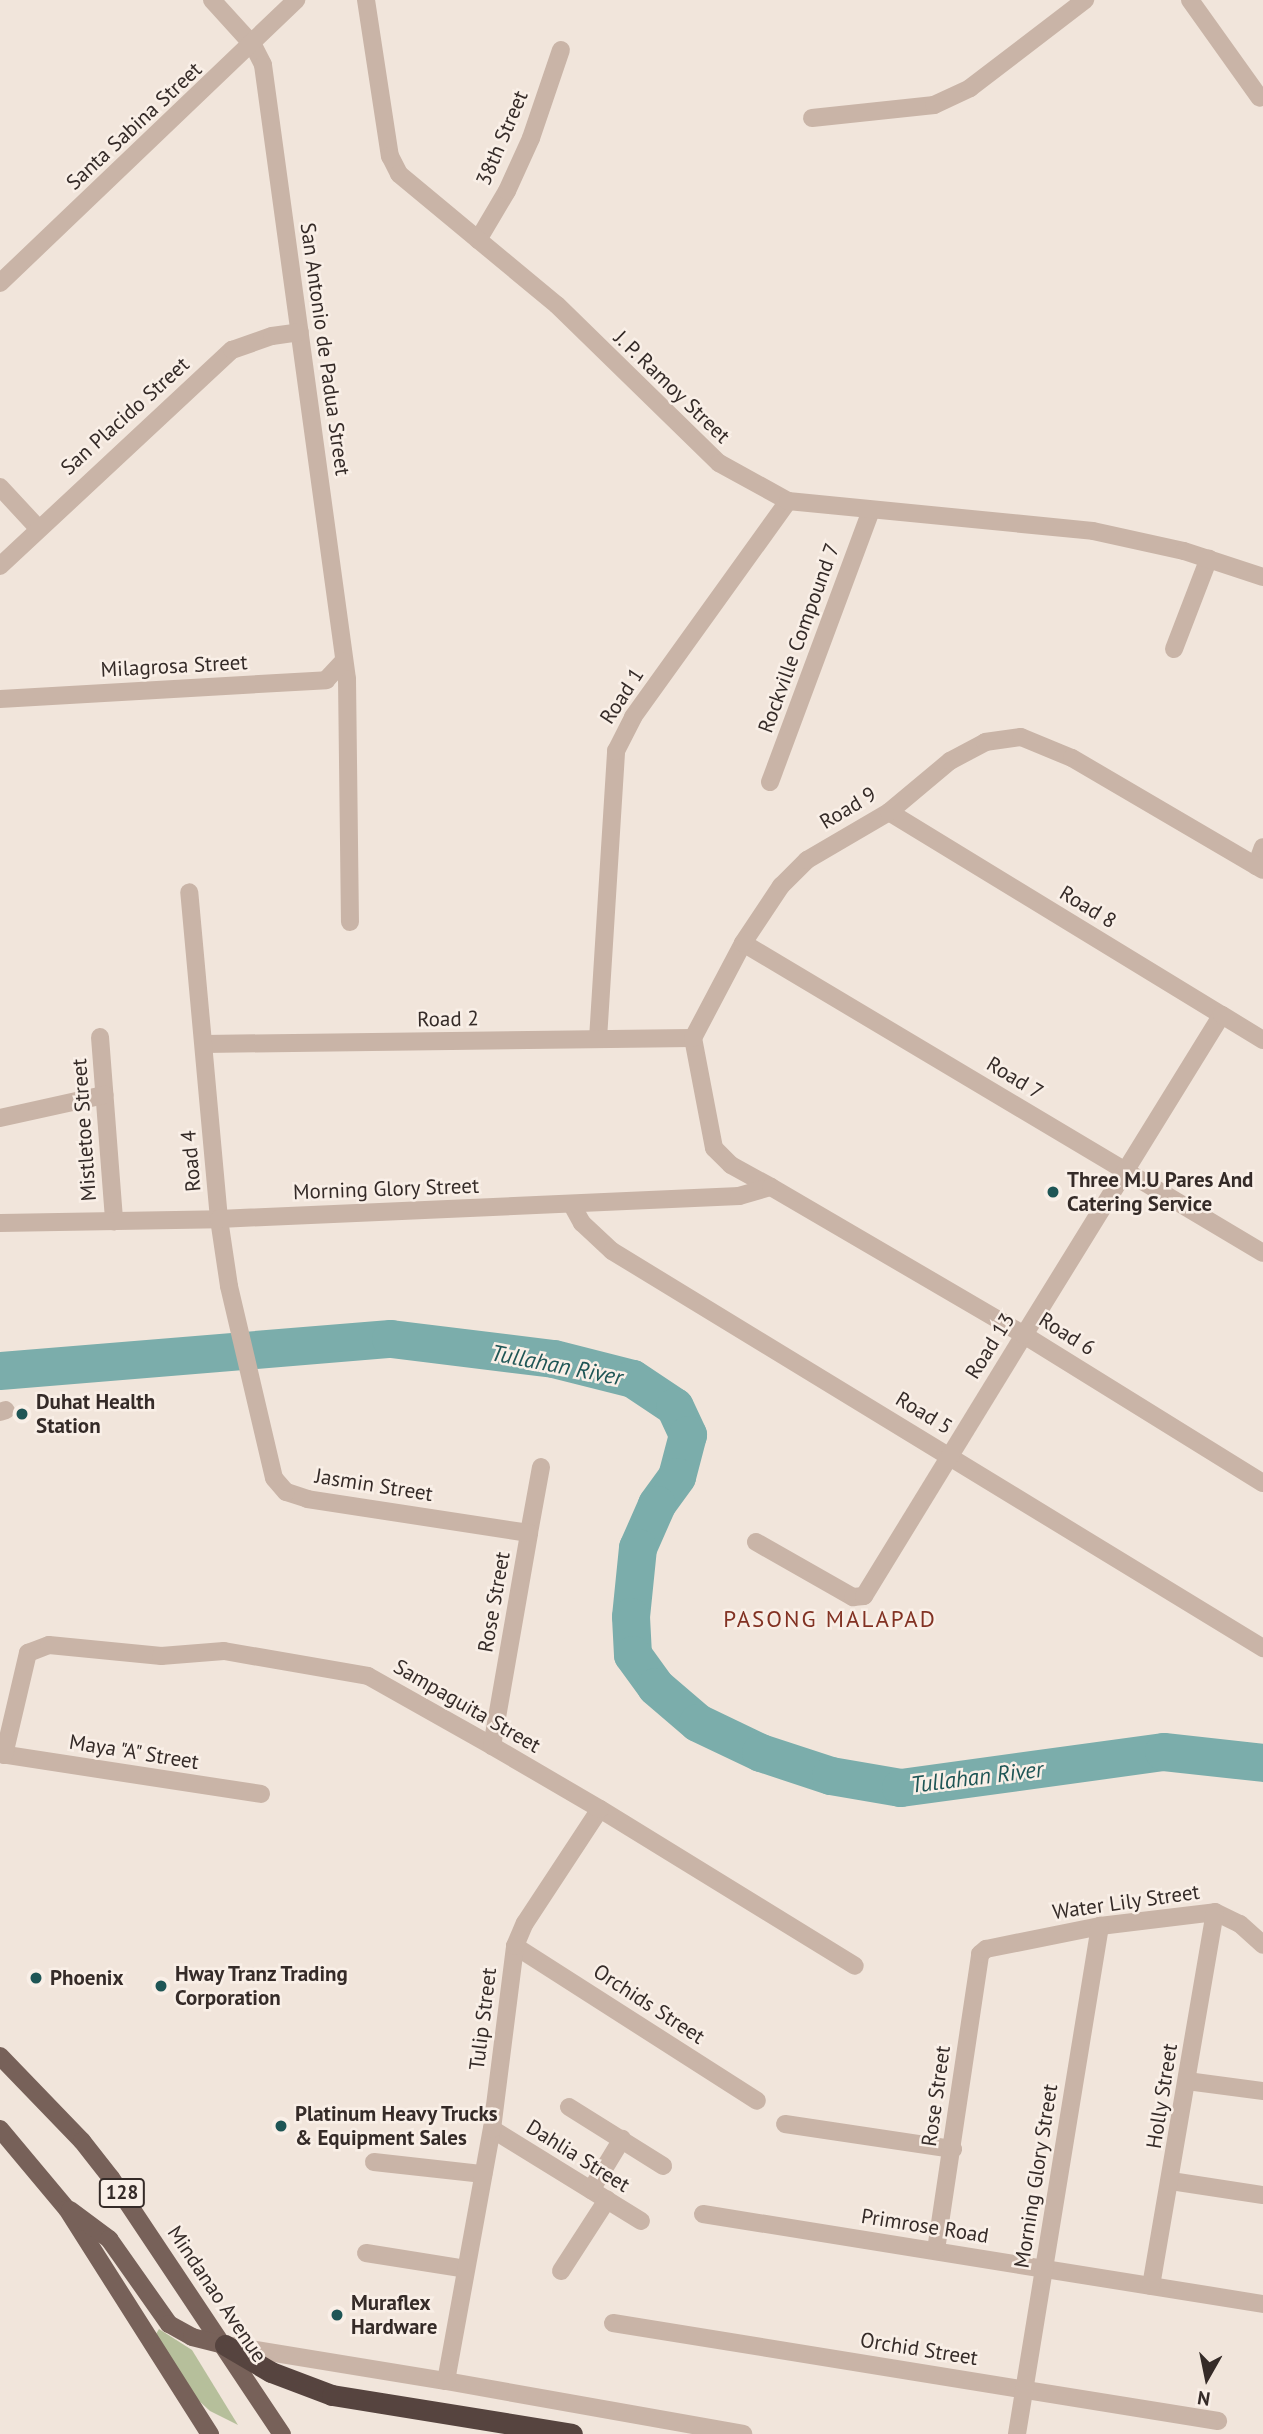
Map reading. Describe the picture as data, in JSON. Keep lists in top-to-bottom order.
{
  "streets": {
    "main road": ["128", "Mindanao Avenue"],
    "street": [
      "Santa Sabina Street",
      "38th Street",
      "San Antonio de Padua Street",
      "J. P. Ramoy Street",
      "San Placido Street",
      "Rockville Compound 7",
      "Milagrosa Street",
      "Road 1",
      "Road 9",
      "Road 8",
      "Road 2",
      "Road 7",
      "Mistletoe Street",
      "Road 4",
      "Morning Glory Street",
      "Road 6",
      "Road 13",
      "Road 5",
      "Jasmin Street",
      "Rose Street",
      "Sampaguita Street",
      "Maya \"A\" Street",
      "Water Lily Street",
      "Orchids Street",
      "Tulip Street",
      "Holly Street",
      "Dahlia Street",
      "Primrose Road",
      "Orchid Street"
    ]
  },
  "crossings": [
    ["Santa Sabina Street", "San Antonio de Padua Street"],
    ["38th Street", "J. P. Ramoy Street"],
    ["San Antonio de Padua Street", "San Placido Street"],
    ["San Antonio de Padua Street", "Milagrosa Street"],
    ["J. P. Ramoy Street", "Rockville Compound 7"],
    ["J. P. Ramoy Street", "Road 1"],
    ["Road 1", "Road 2"],
    ["Road 9", "Road 8"],
    ["Road 9", "Road 2"],
    ["Road 9", "Road 7"],
    ["Road 8", "Road 13"],
    ["Road 2", "Road 4"],
    ["Road 7", "Road 13"],
    ["Mistletoe Street", "Morning Glory Street"],
    ["Road 4", "Morning Glory Street"],
    ["Road 4", "Jasmin Street"],
    ["Morning Glory Street", "Road 6"],
    ["Morning Glory Street", "Road 5"],
    ["Morning Glory Street", "Water Lily Street"],
    ["Morning Glory Street", "Primrose Road"],
    ["Morning Glory Street", "Orchid Street"],
    ["Road 6", "Road 13"],
    ["Road 13", "Road 5"],
    ["Jasmin Street", "Rose Street"],
    ["Rose Street", "Sampaguita Street"],
    ["Rose Street", "Water Lily Street"],
    ["Rose Street", "Primrose Road"],
    ["Sampaguita Street", "Maya \"A\" Street"],
    ["Sampaguita Street", "Tulip Street"],
    ["Water Lily Street", "Holly Street"],
    ["Orchids Street", "Tulip Street"],
    ["Tulip Street", "Dahlia Street"],
    ["Holly Street", "Primrose Road"]
  ],
  "districts": ["PASONG MALAPAD"],
  "water": ["Tullahan River"],
  "places": [
    "Three M.U Pares And Catering Service",
    "Duhat Health Station",
    "Phoenix",
    "Hway Tranz Trading Corporation",
    "Platinum Heavy Trucks & Equipment Sales",
    "Muraflex Hardware"
  ],
  "north": "bottom"
}
